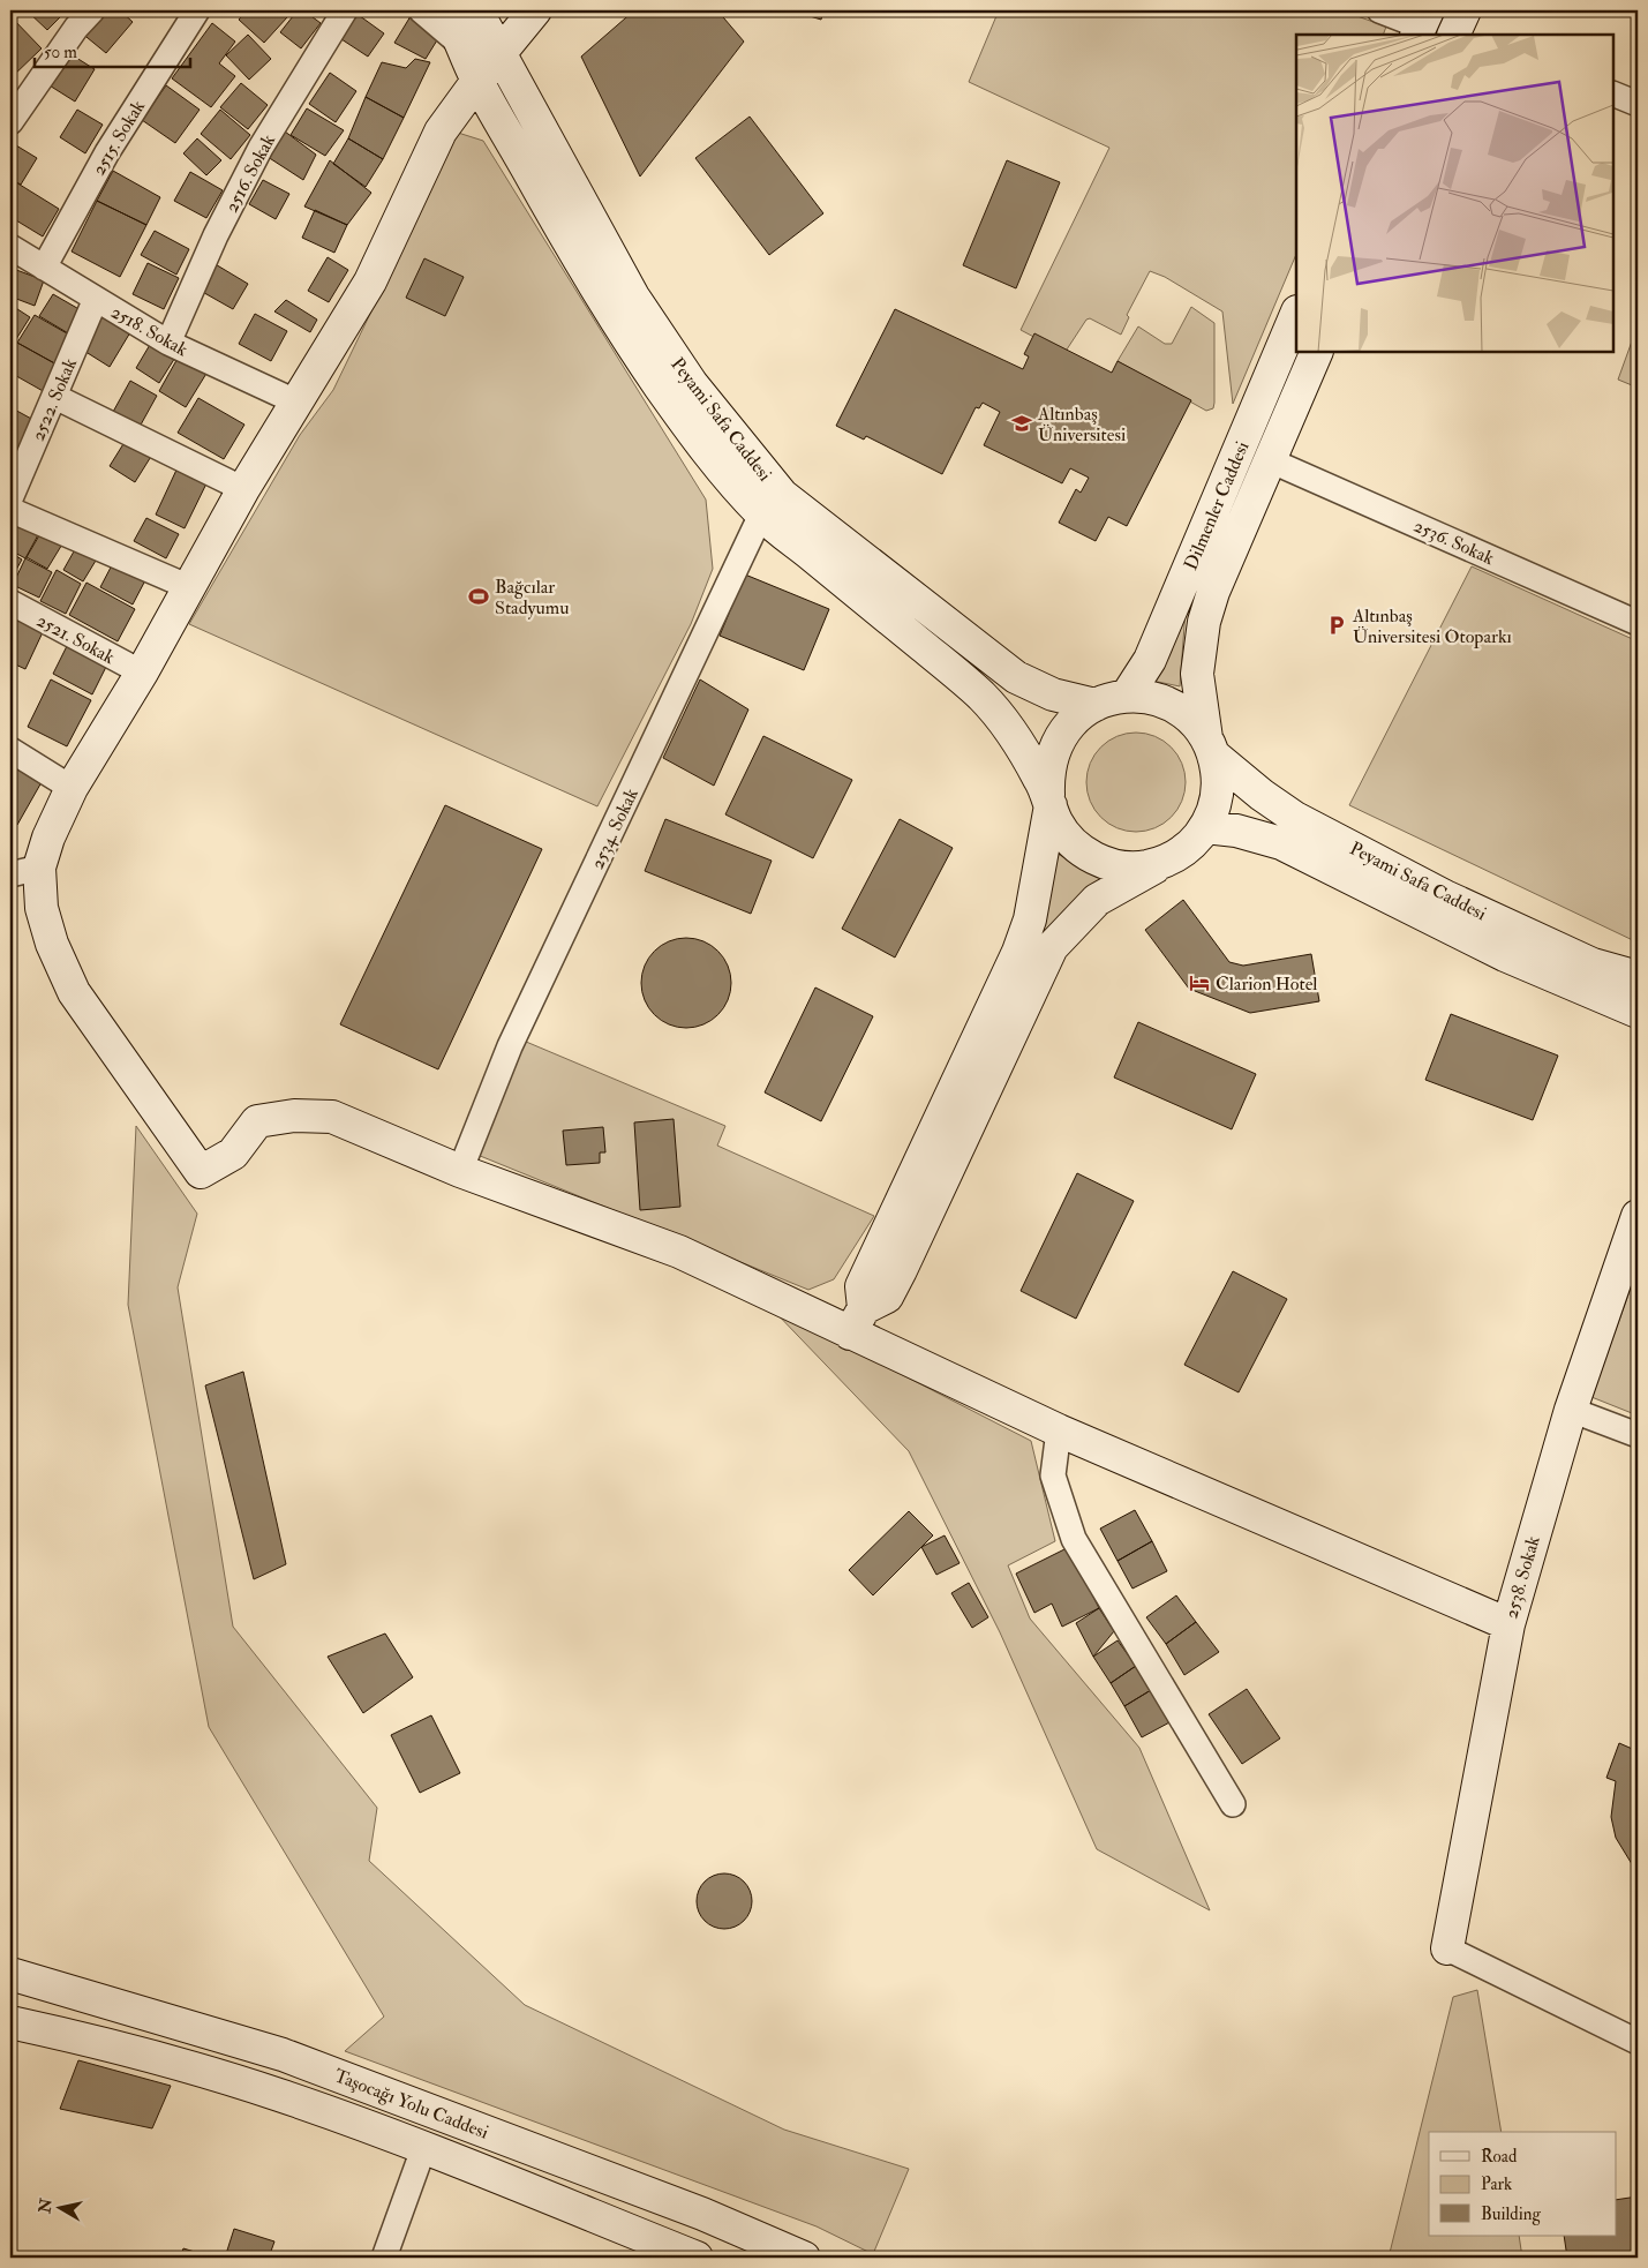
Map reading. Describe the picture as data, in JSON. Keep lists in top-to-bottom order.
{
  "streets": {
    "street": [
      "2515. Sokak",
      "2516. Sokak",
      "2518. Sokak",
      "2522. Sokak",
      "Peyami Safa Caddesi",
      "Dilmenler Caddesi",
      "2536. Sokak",
      "2521. Sokak",
      "2534. Sokak",
      "2538. Sokak",
      "Taşocağı Yolu Caddesi"
    ]
  },
  "crossings": [
    ["2515. Sokak", "2518. Sokak"],
    ["2516. Sokak", "2518. Sokak"],
    ["2518. Sokak", "2522. Sokak"],
    ["Peyami Safa Caddesi", "Dilmenler Caddesi"],
    ["Peyami Safa Caddesi", "2534. Sokak"],
    ["Dilmenler Caddesi", "2536. Sokak"]
  ],
  "places": {
    "school or university": ["Altınbaş Üniversitesi"],
    "sports": ["Bağcılar Stadyumu"],
    "parking": ["Altınbaş Üniversitesi Otoparkı"],
    "hotel": ["Clarion Hotel"]
  },
  "legend": ["Road", "Park", "Building"],
  "scale_bar": "50 m",
  "north": "left"
}
